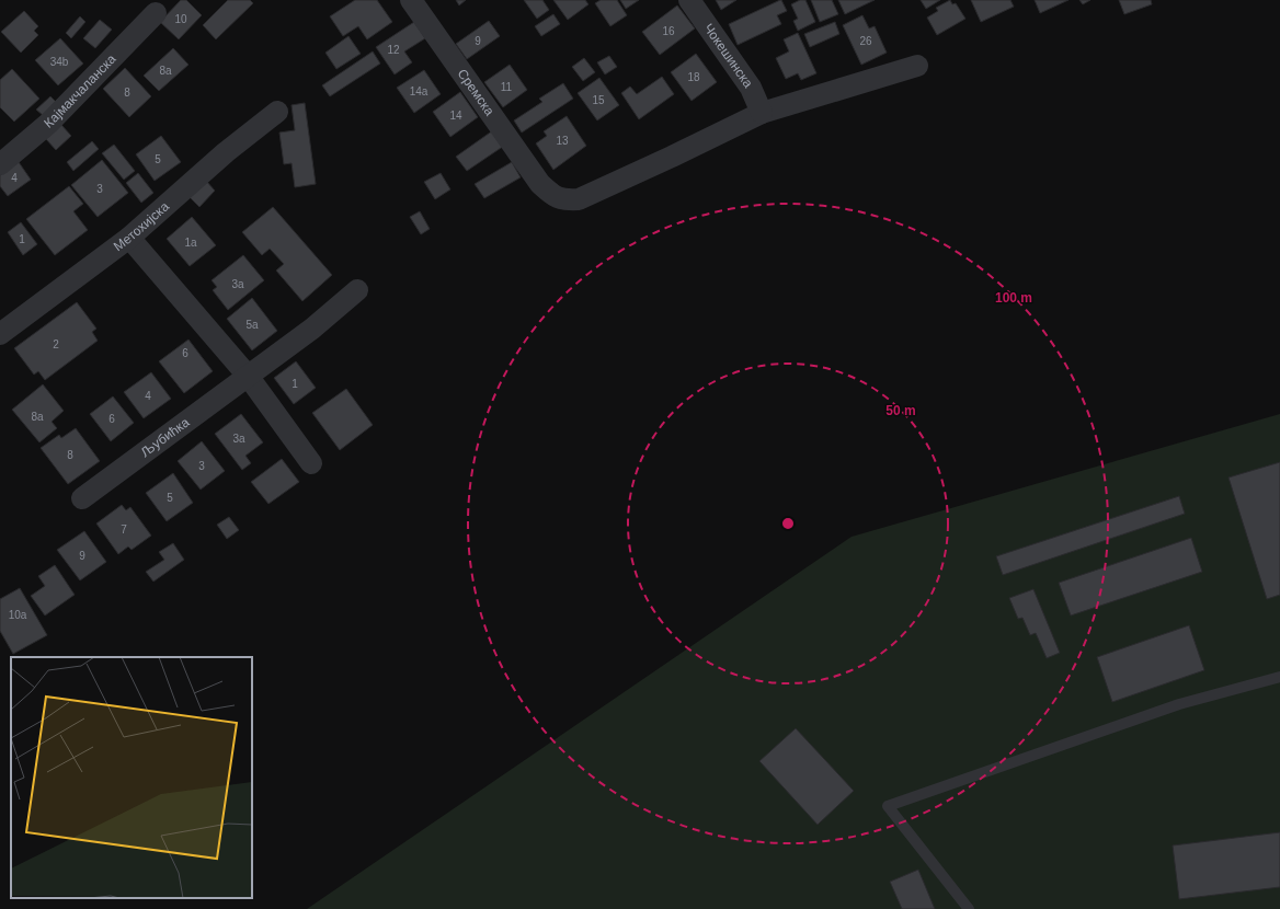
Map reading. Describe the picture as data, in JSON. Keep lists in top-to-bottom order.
{
  "streets": {
    "street": [
      "Чокешинска",
      "Кајмакчаланска",
      "Сремска",
      "Метохијска",
      "Љубићка"
    ]
  },
  "crossings": [
    ["Чокешинска", "Сремска"]
  ],
  "house_numbers": [
    "10",
    "16",
    "9",
    "26",
    "12",
    "34b",
    "8a",
    "18",
    "11",
    "14a",
    "8",
    "15",
    "14",
    "13",
    "5",
    "4",
    "3",
    "1",
    "1a",
    "3a",
    "5a",
    "2",
    "6",
    "1",
    "4",
    "8a",
    "6",
    "3a",
    "8",
    "3",
    "5",
    "7",
    "9",
    "10a"
  ],
  "rings": ["100 m", "50 m"]
}
